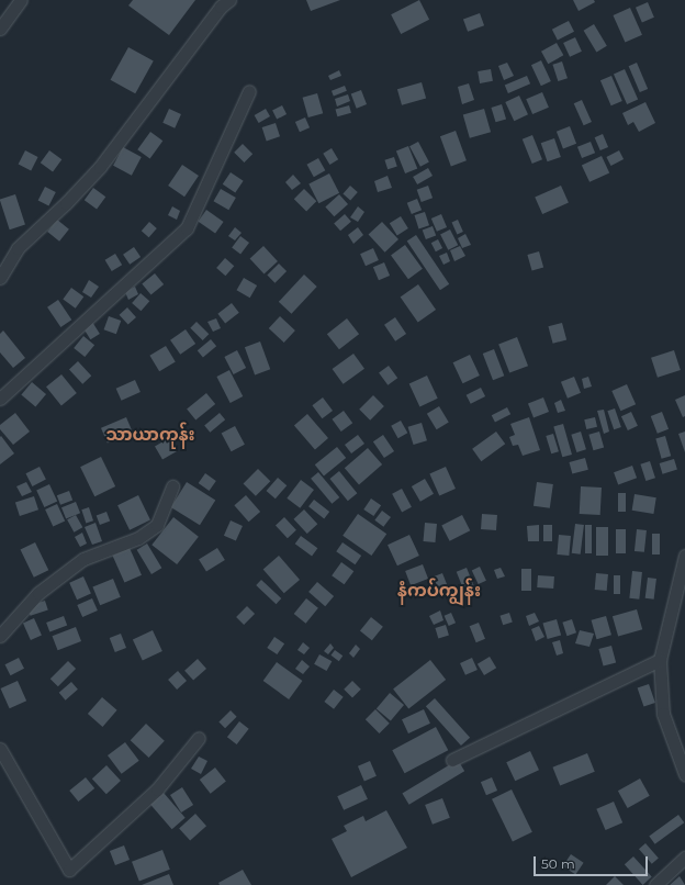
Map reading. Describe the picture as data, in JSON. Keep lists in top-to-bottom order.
{
  "districts": ["သာယာကုန်း", "နံကပ်ကျွန်း"],
  "scale_bar": "50 m"
}
